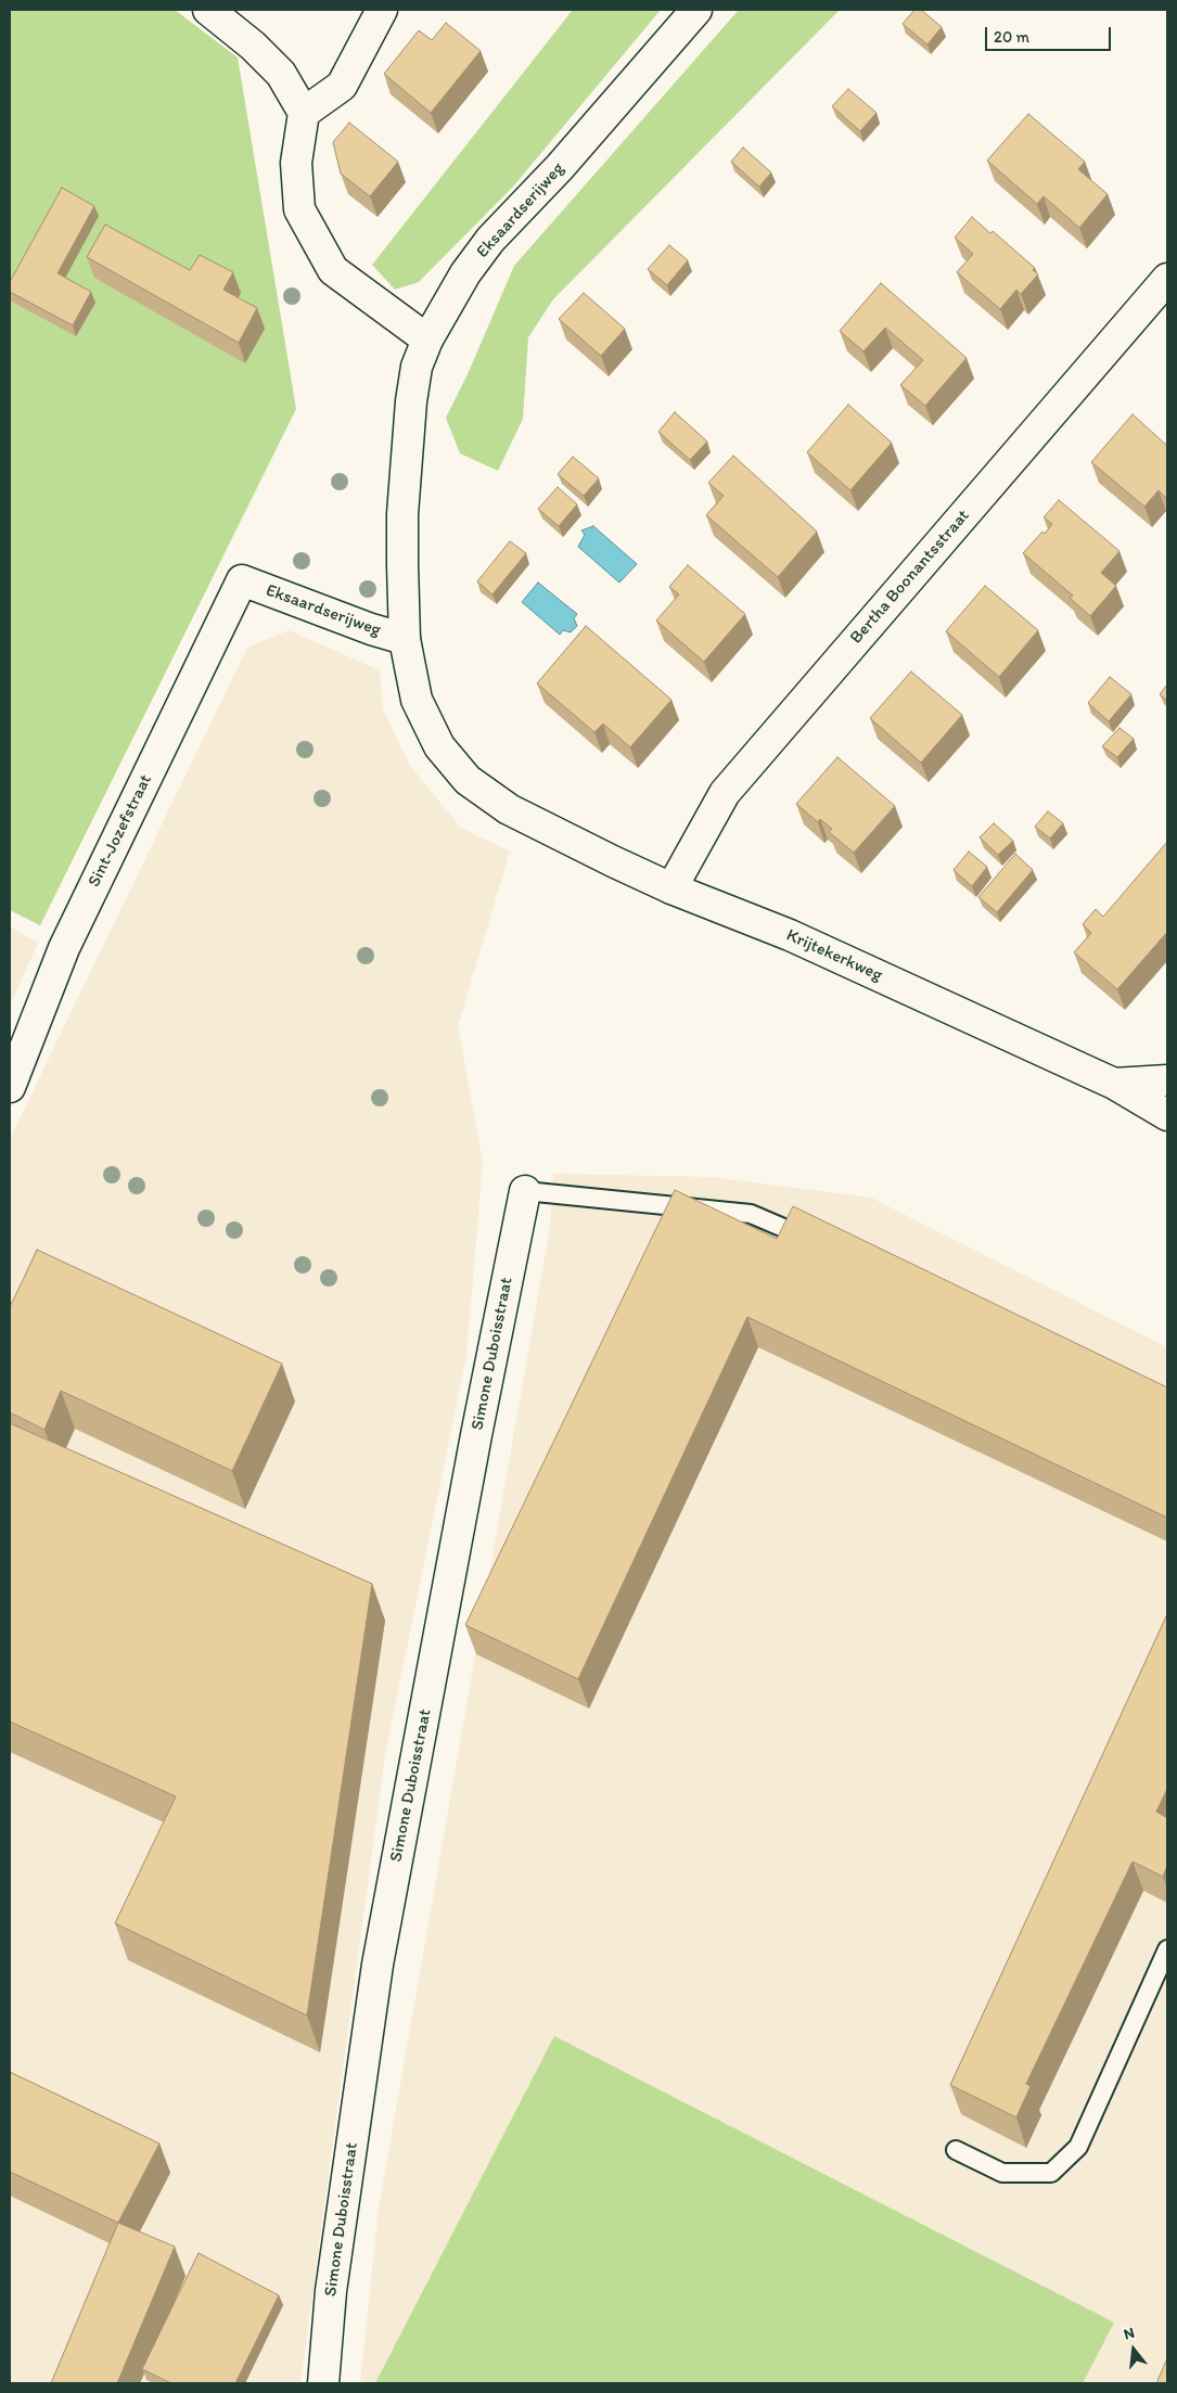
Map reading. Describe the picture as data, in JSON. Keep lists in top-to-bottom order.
{
  "streets": {
    "street": [
      "Eksaardserijweg",
      "Bertha Boonantsstraat",
      "Sint-Jozefstraat",
      "Krijtekerkweg",
      "Simone Duboisstraat"
    ]
  },
  "crossings": [
    ["Eksaardserijweg", "Sint-Jozefstraat"],
    ["Eksaardserijweg", "Krijtekerkweg"],
    ["Bertha Boonantsstraat", "Krijtekerkweg"]
  ],
  "scale_bar": "20 m",
  "north": "top"
}
